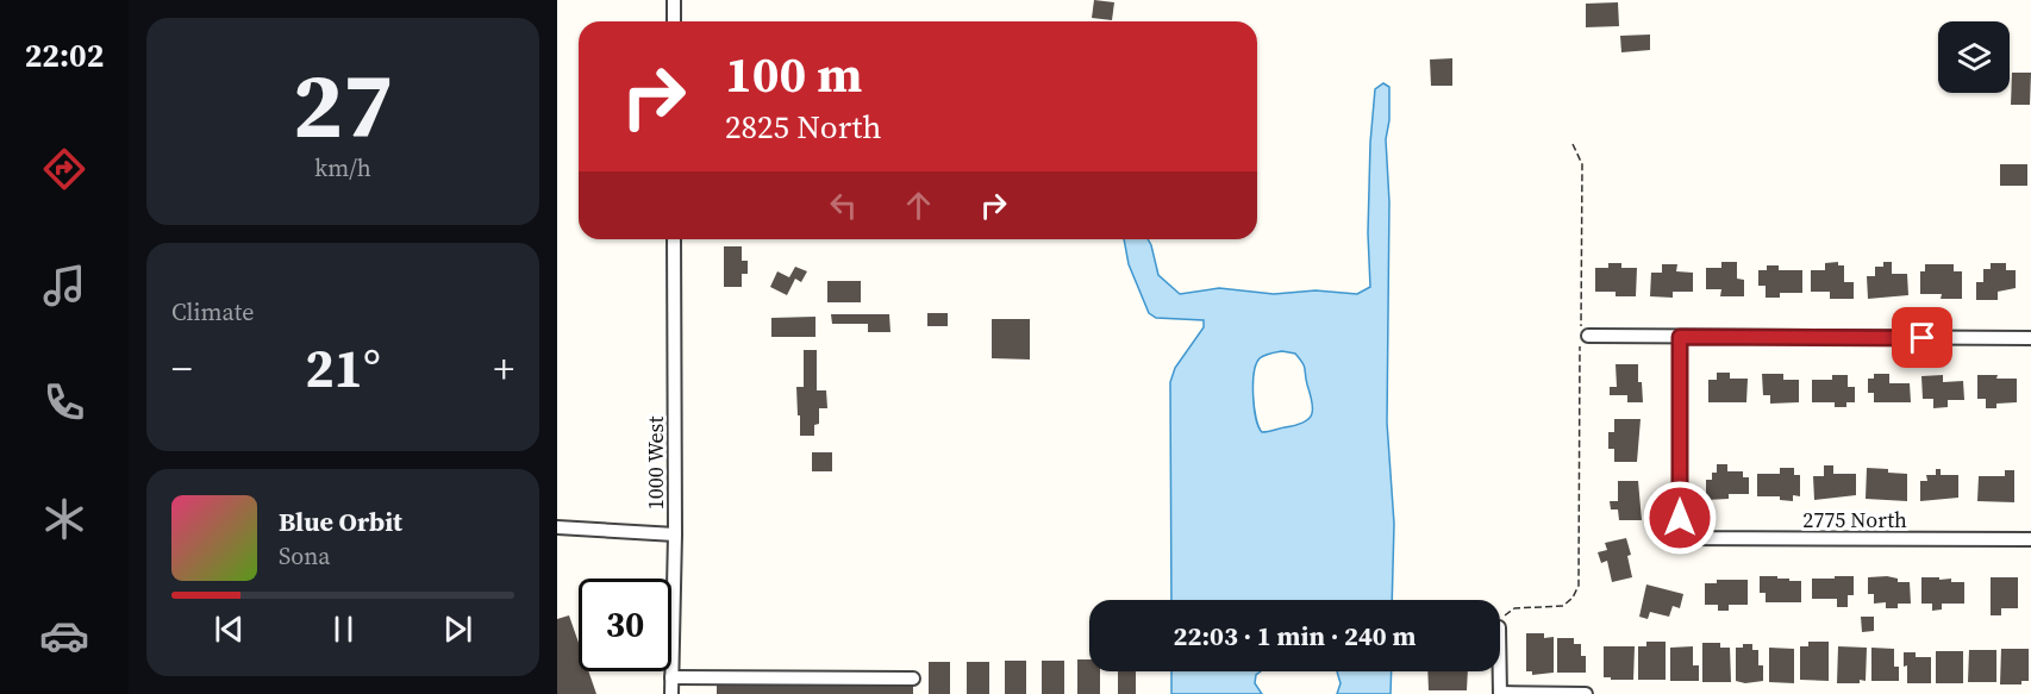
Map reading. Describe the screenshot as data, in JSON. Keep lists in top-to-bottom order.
{
  "streets": {
    "street": ["1000 West", "2775 North"]
  },
  "page": {
    "tabs": "22:02",
    "tile": [
      ["27", "km/h"],
      "Climate"
    ],
    "turn": ["100 m", "2825 North"],
    "heat": ["−", "21°", "+"],
    "song": ["Blue Orbit", "Sona"],
    "limit": "30",
    "trip": "22:03 · 1 min · 240 m"
  }
}
